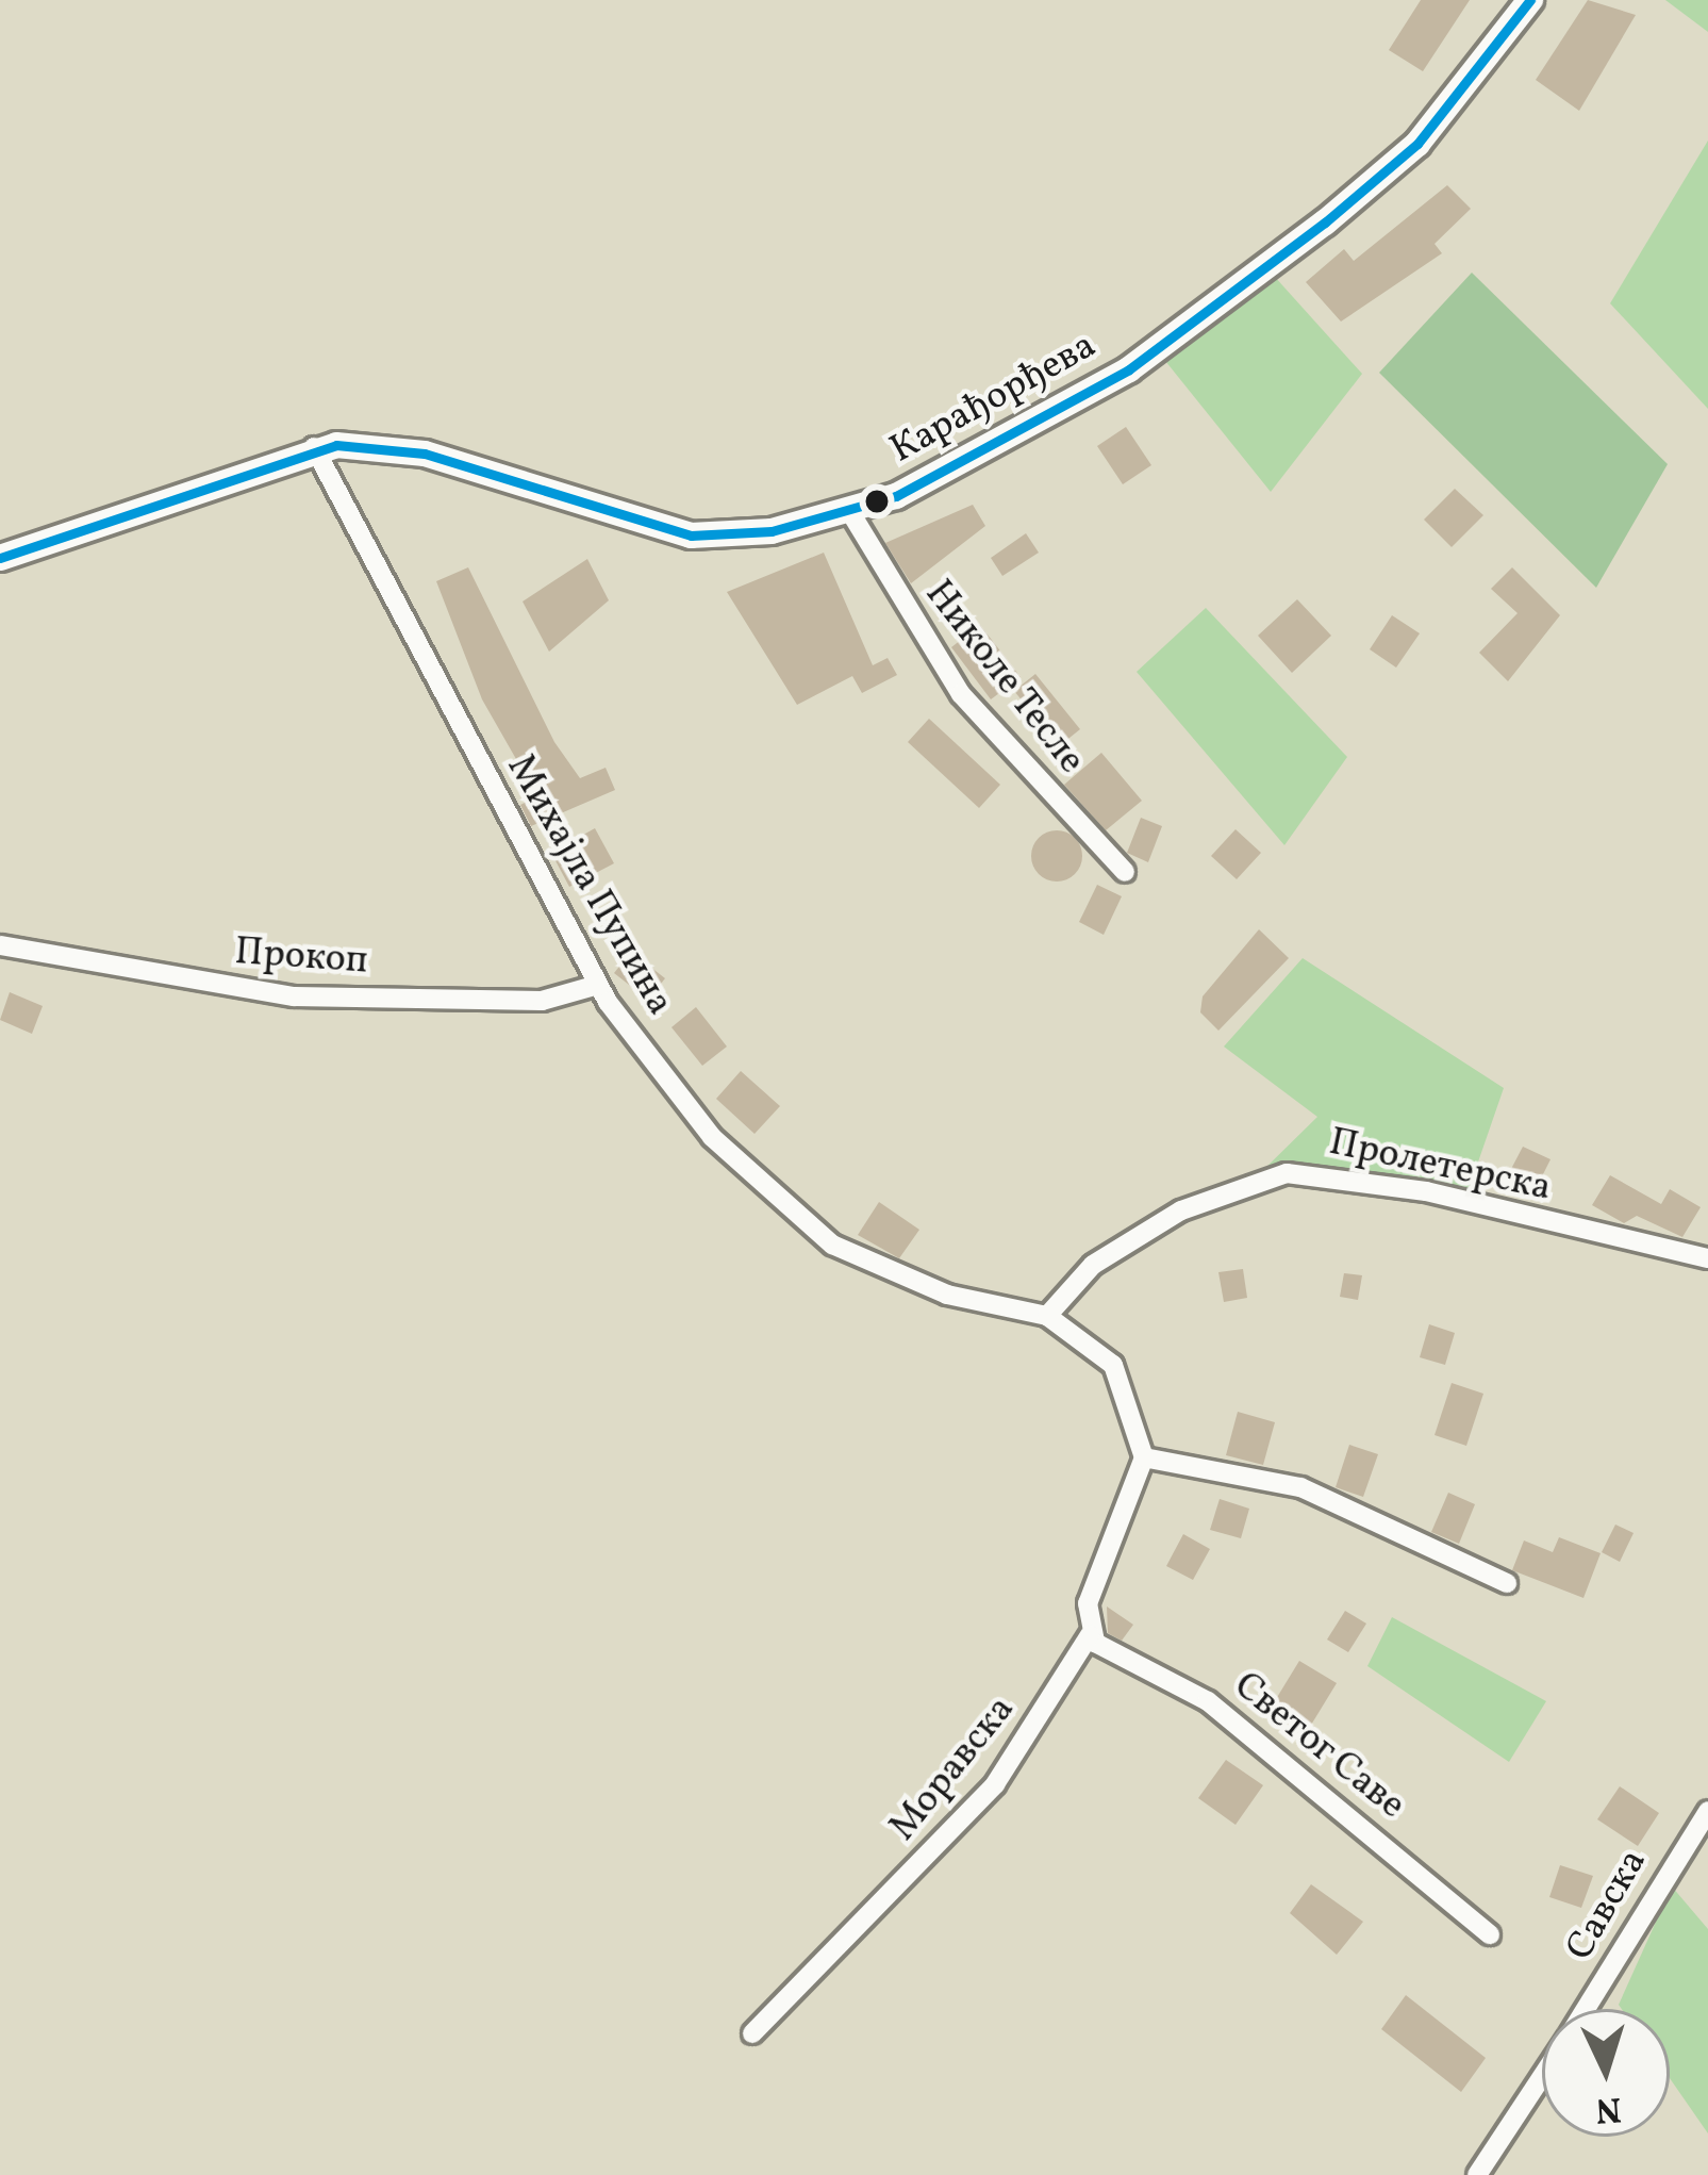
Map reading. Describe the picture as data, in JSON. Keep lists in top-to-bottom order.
{
  "streets": {
    "street": [
      "Карађорђева",
      "Николе Тесле",
      "Михајла Пупина",
      "Прокоп",
      "Пролетерска",
      "Светог Саве",
      "Моравска",
      "Савска"
    ]
  },
  "crossings": [
    ["Карађорђева", "Николе Тесле"],
    ["Карађорђева", "Михајла Пупина"],
    ["Михајла Пупина", "Прокоп"],
    ["Михајла Пупина", "Пролетерска"],
    ["Светог Саве", "Моравска"]
  ],
  "north": "bottom"
}
